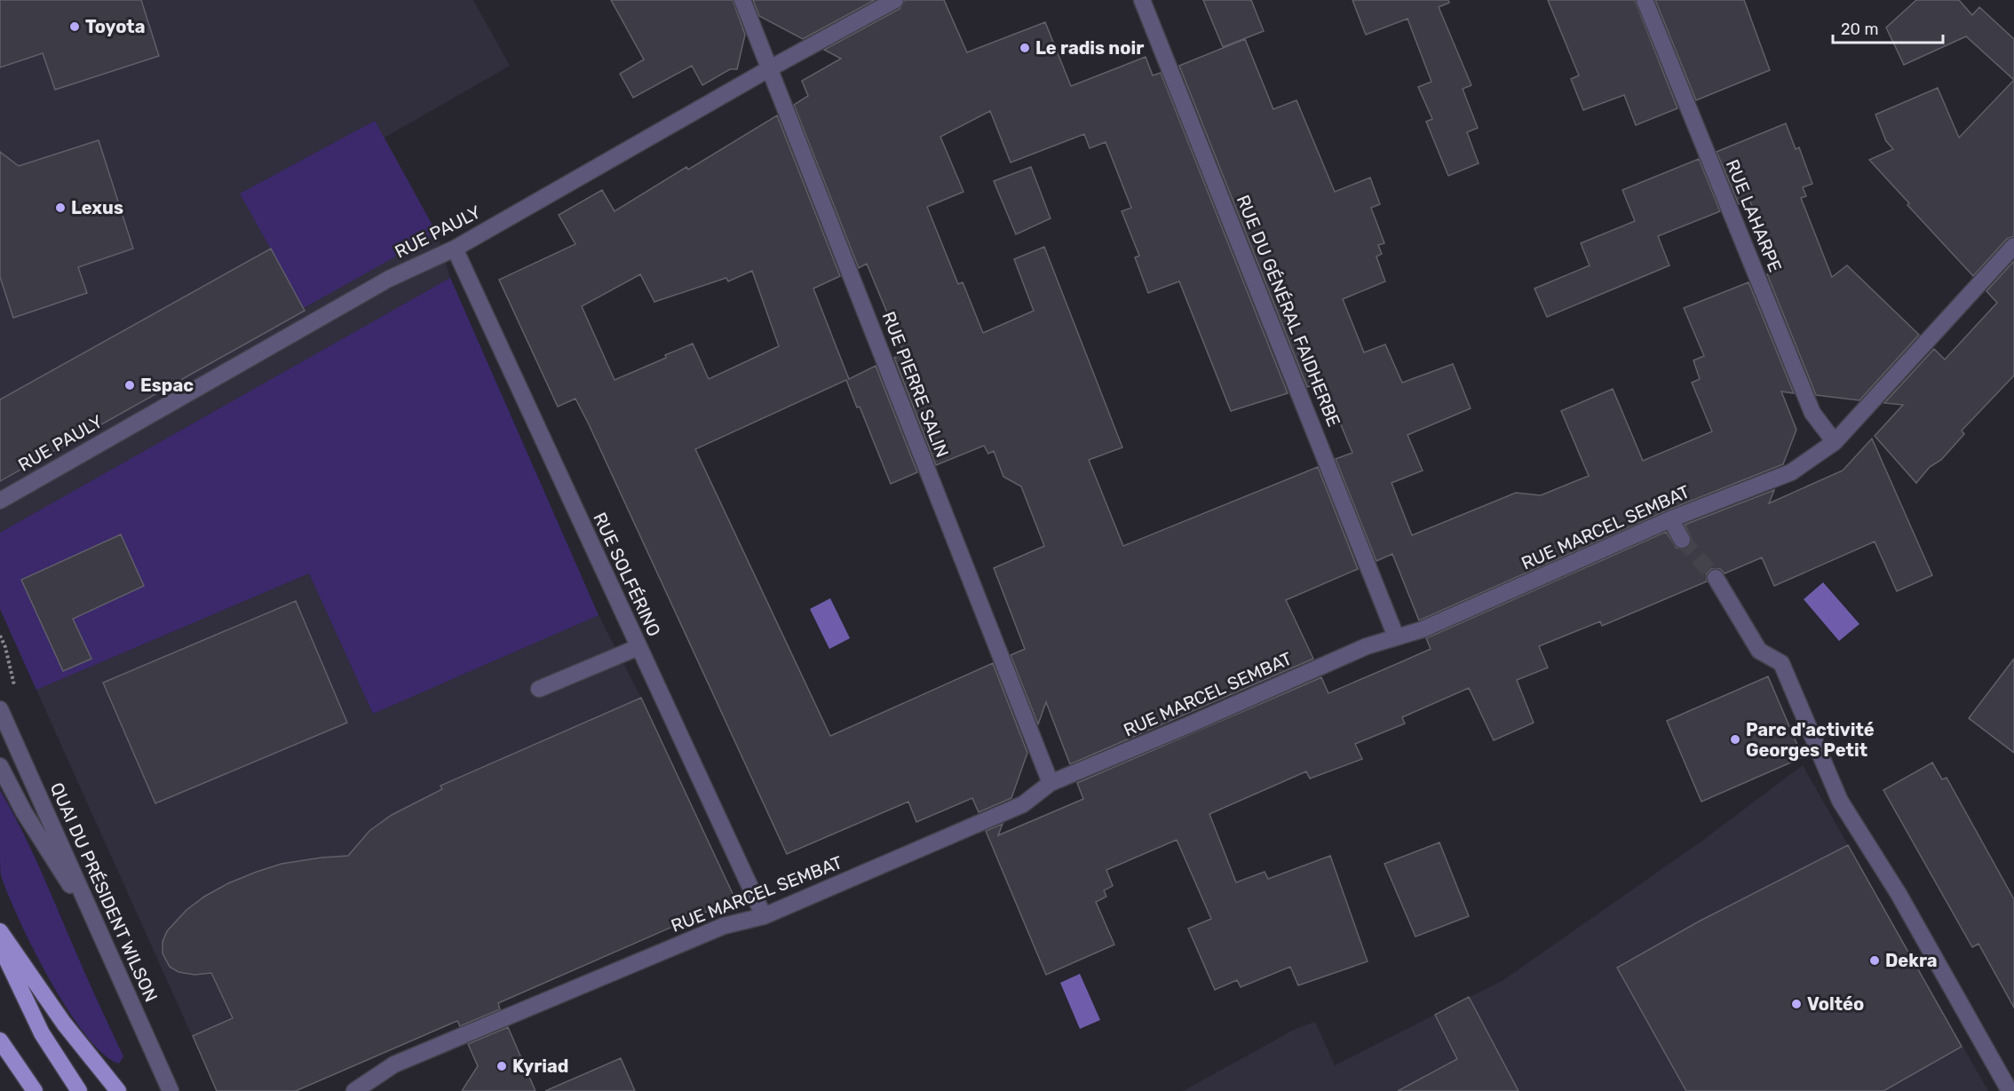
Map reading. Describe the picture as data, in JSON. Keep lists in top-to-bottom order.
{
  "streets": {
    "street": [
      "RUE LAHARPE",
      "RUE PAULY",
      "RUE DU GÉNÉRAL FAIDHERBE",
      "RUE PIERRE SALIN",
      "RUE MARCEL SEMBAT",
      "RUE SOLFÉRINO",
      "QUAI DU PRÉSIDENT WILSON"
    ]
  },
  "crossings": [
    ["RUE LAHARPE", "RUE MARCEL SEMBAT"],
    ["RUE PAULY", "RUE PIERRE SALIN"],
    ["RUE PAULY", "RUE SOLFÉRINO"],
    ["RUE DU GÉNÉRAL FAIDHERBE", "RUE MARCEL SEMBAT"],
    ["RUE PIERRE SALIN", "RUE MARCEL SEMBAT"],
    ["RUE MARCEL SEMBAT", "RUE SOLFÉRINO"]
  ],
  "places": [
    "Toyota",
    "Le radis noir",
    "Lexus",
    "Espac",
    "Parc d'activité Georges Petit",
    "Dekra",
    "Voltéo",
    "Kyriad"
  ],
  "scale_bar": "20 m"
}
